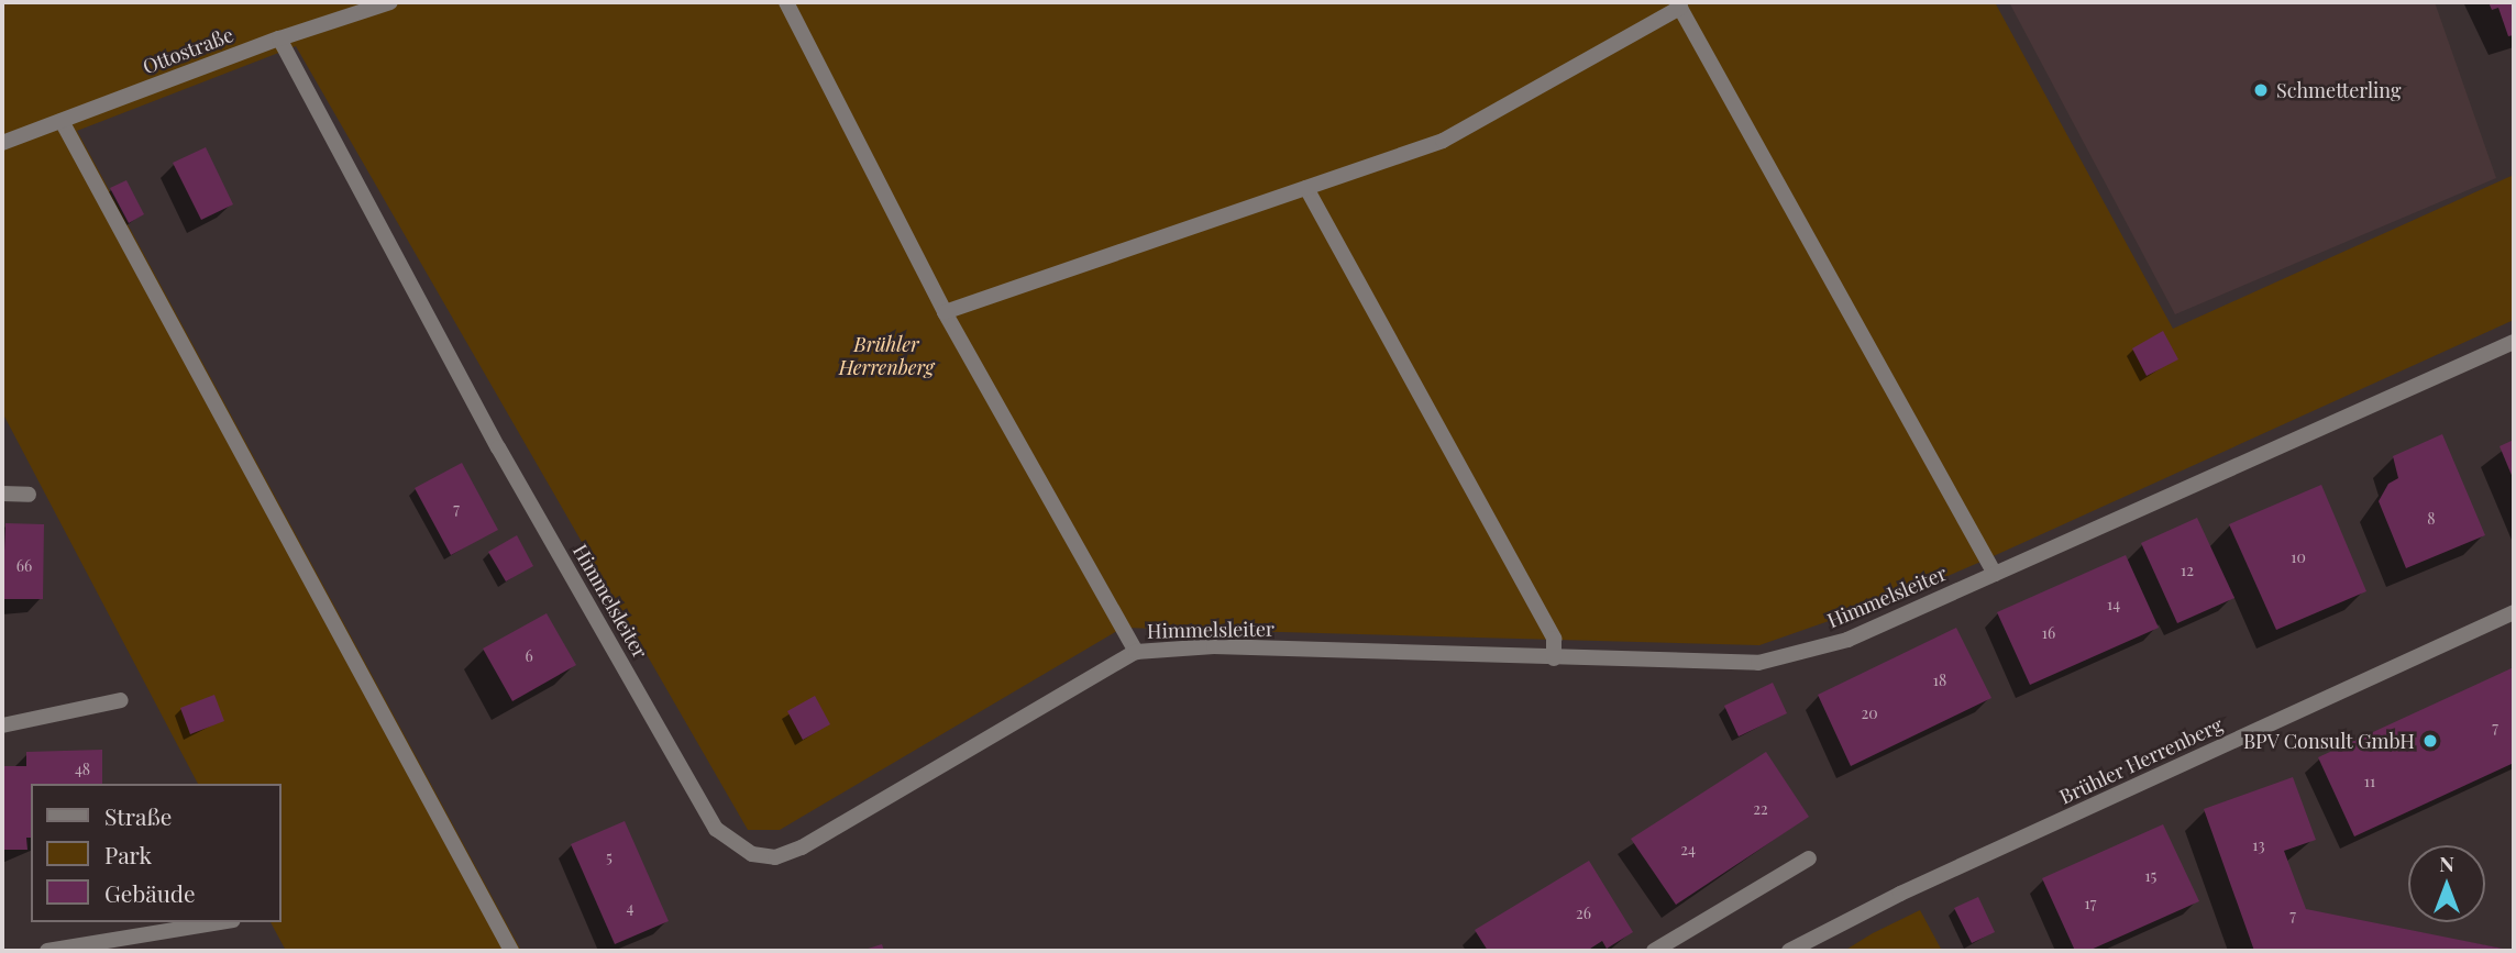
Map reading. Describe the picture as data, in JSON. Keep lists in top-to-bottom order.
{
  "streets": {
    "street": ["Ottostraße", "Himmelsleiter", "Brühler Herrenberg"]
  },
  "crossings": [
    ["Ottostraße", "Himmelsleiter"]
  ],
  "parks": ["Brühler Herrenberg"],
  "places": ["Schmetterling", "BPV Consult GmbH"],
  "house_numbers": [
    "7",
    "8",
    "10",
    "66",
    "12",
    "14",
    "16",
    "6",
    "18",
    "20",
    "7",
    "48",
    "11",
    "22",
    "13",
    "24",
    "5",
    "15",
    "17",
    "4",
    "26",
    "7"
  ],
  "legend": ["Straße", "Park", "Gebäude"],
  "north": "top"
}
